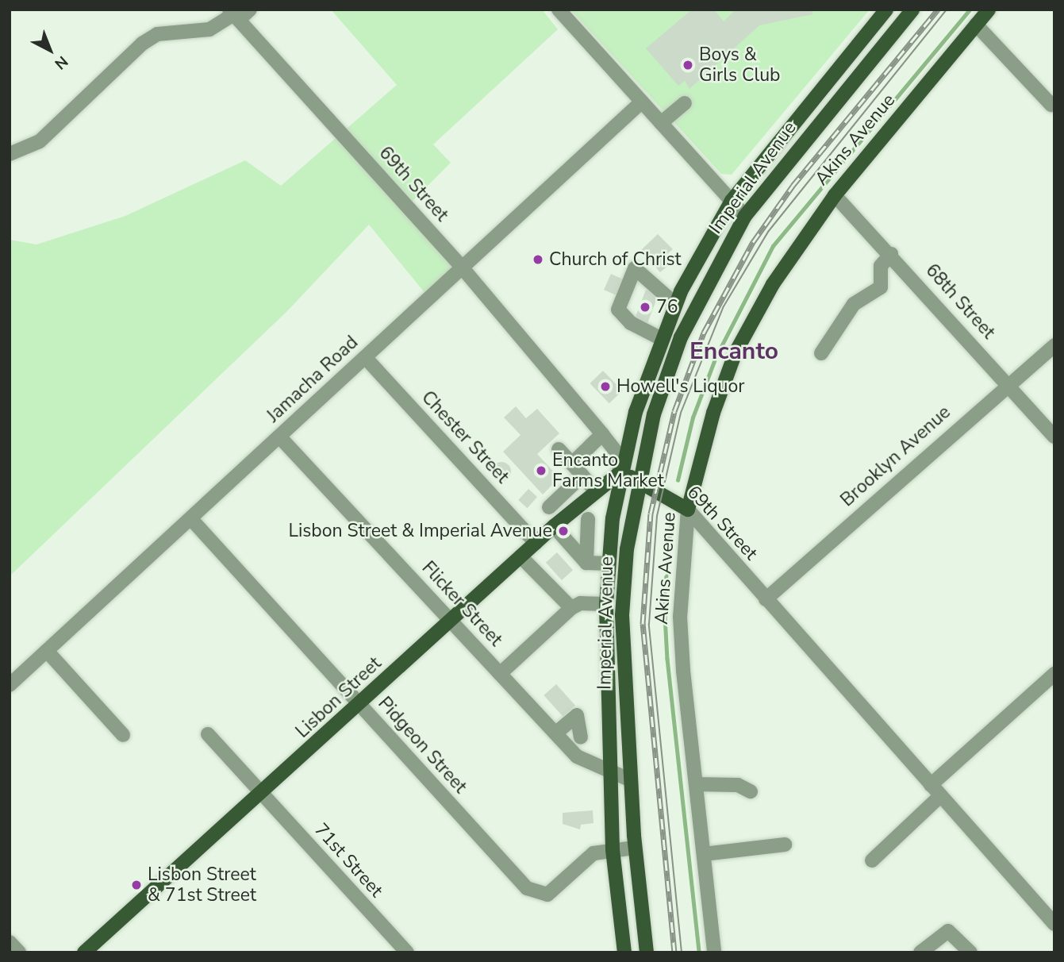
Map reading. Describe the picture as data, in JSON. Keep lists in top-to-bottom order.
{
  "streets": {
    "main road": [
      "Akins Avenue",
      "Imperial Avenue",
      "69th Street",
      "Lisbon Street"
    ],
    "street": [
      "68th Street",
      "Jamacha Road",
      "Chester Street",
      "Brooklyn Avenue",
      "Flicker Street",
      "Pidgeon Street",
      "71st Street"
    ]
  },
  "crossings": [
    ["Akins Avenue", "69th Street"],
    ["Akins Avenue", "68th Street"],
    ["Imperial Avenue", "69th Street"],
    ["Imperial Avenue", "Flicker Street"],
    ["Imperial Avenue", "Lisbon Street"],
    ["Imperial Avenue", "Pidgeon Street"],
    ["69th Street", "Jamacha Road"],
    ["69th Street", "Brooklyn Avenue"],
    ["69th Street", "Lisbon Street"],
    ["68th Street", "Brooklyn Avenue"],
    ["Jamacha Road", "Chester Street"],
    ["Jamacha Road", "Flicker Street"],
    ["Jamacha Road", "Pidgeon Street"],
    ["Chester Street", "Lisbon Street"],
    ["Flicker Street", "Lisbon Street"],
    ["Lisbon Street", "Pidgeon Street"],
    ["Lisbon Street", "71st Street"]
  ],
  "districts": ["Encanto"],
  "places": [
    "Boys & Girls Club",
    "Church of Christ",
    "76",
    "Howell's Liquor",
    "Encanto Farms Market",
    "Lisbon Street & Imperial Avenue",
    "Lisbon Street & 71st Street"
  ],
  "north": "bottom right"
}
